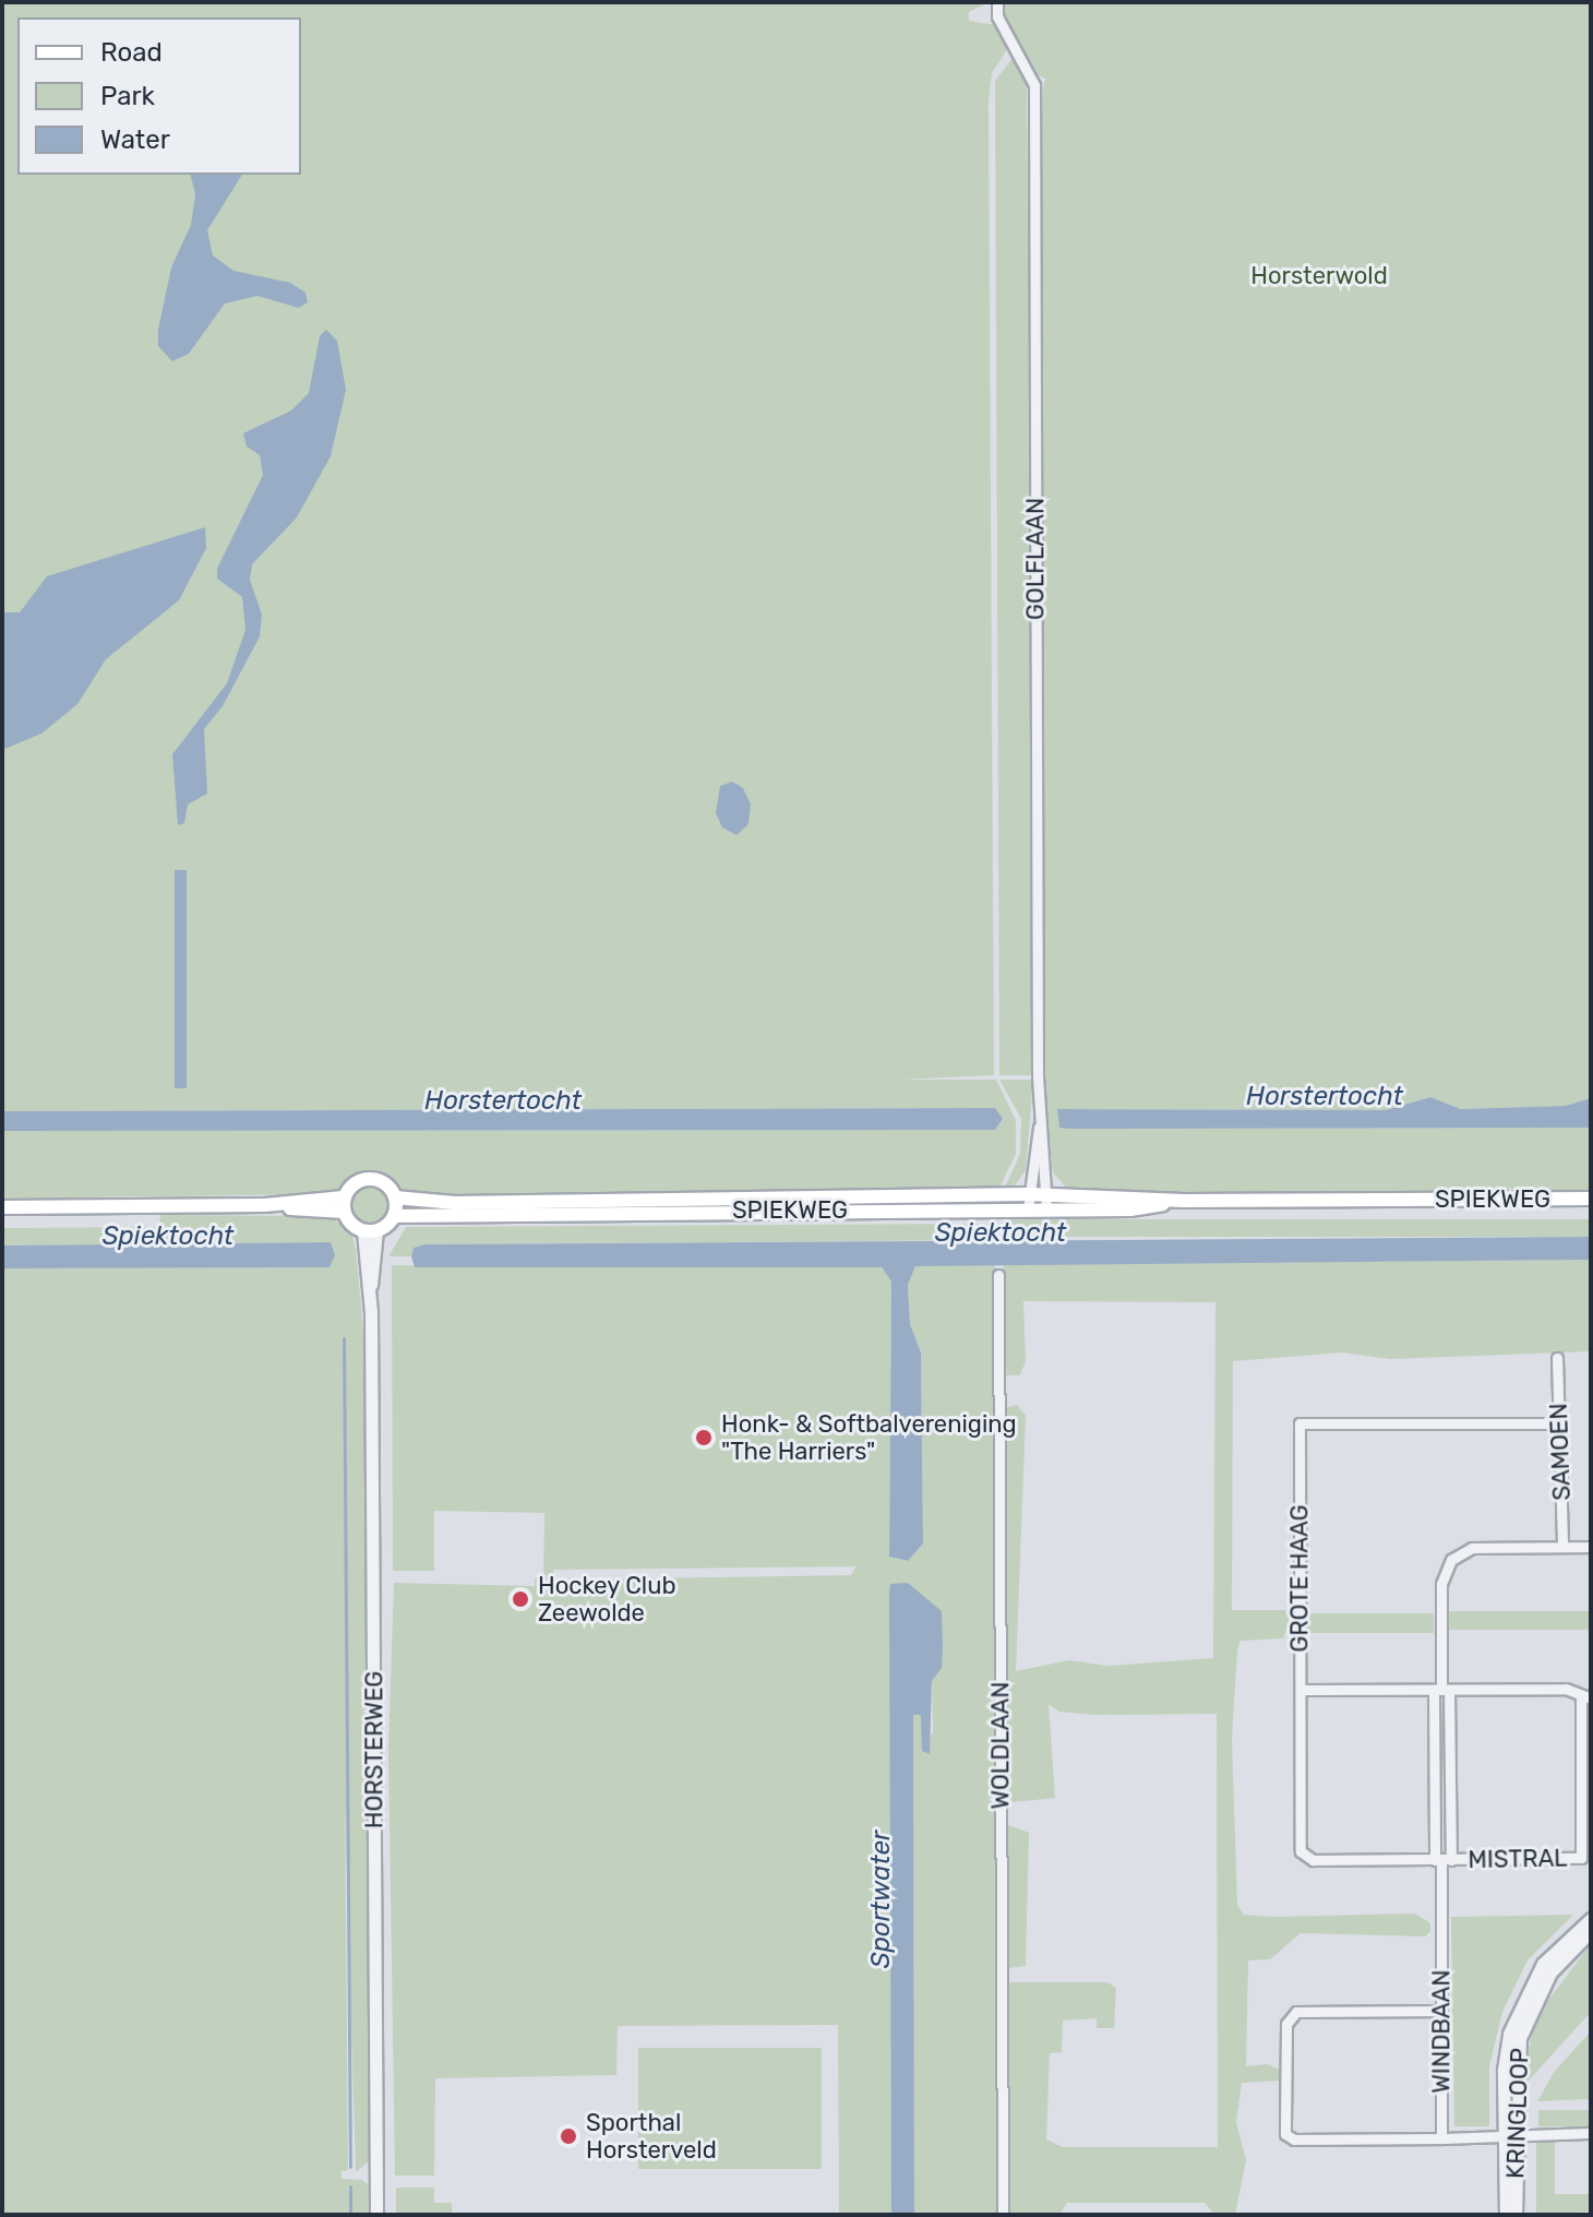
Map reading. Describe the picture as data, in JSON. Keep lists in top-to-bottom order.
{
  "streets": {
    "main road": ["SPIEKWEG"],
    "street": [
      "GOLFLAAN",
      "SAMOEN",
      "GROTE HAAG",
      "WOLDLAAN",
      "HORSTERWEG",
      "MISTRAL",
      "WINDBAAN",
      "KRINGLOOP"
    ]
  },
  "crossings": [
    ["GOLFLAAN", "SPIEKWEG"],
    ["SPIEKWEG", "HORSTERWEG"],
    ["SAMOEN", "GROTE HAAG"],
    ["SAMOEN", "WINDBAAN"],
    ["GROTE HAAG", "MISTRAL"],
    ["GROTE HAAG", "WINDBAAN"],
    ["MISTRAL", "WINDBAAN"]
  ],
  "water": ["Horstertocht", "Spiektocht", "Sportwater"],
  "parks": ["Horsterwold"],
  "places": ["Honk- & Softbalvereniging \"The Harriers\"", "Hockey Club Zeewolde", "Sporthal Horsterveld"],
  "legend": ["Road", "Park", "Water"]
}
